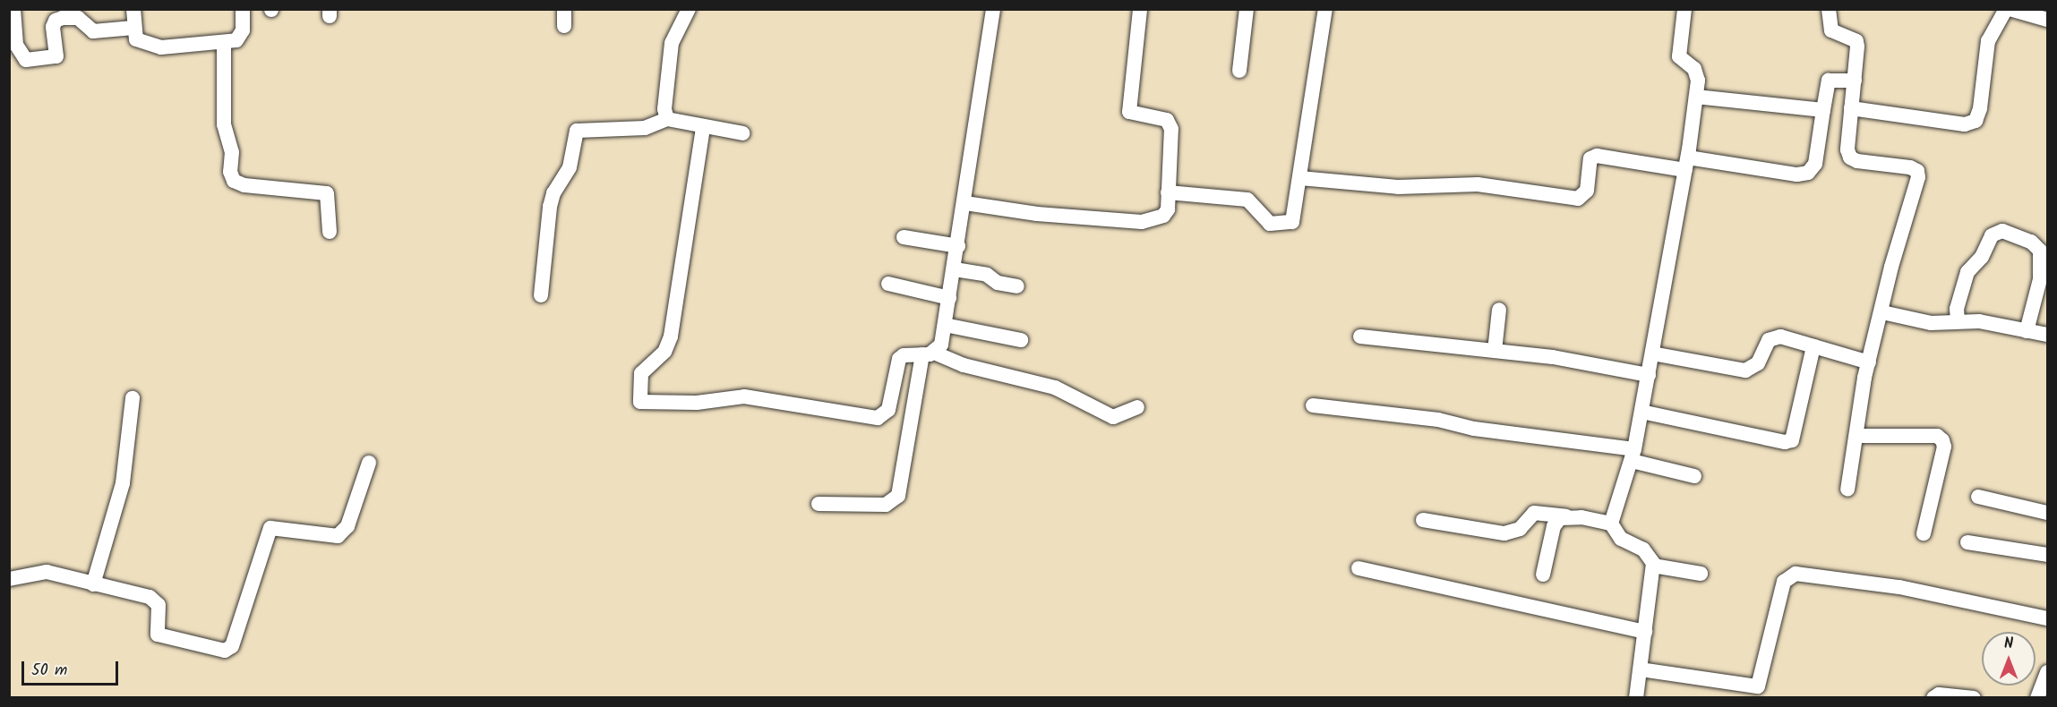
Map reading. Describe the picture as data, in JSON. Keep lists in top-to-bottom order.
{
  "scale_bar": "50 m",
  "north": "top"
}
